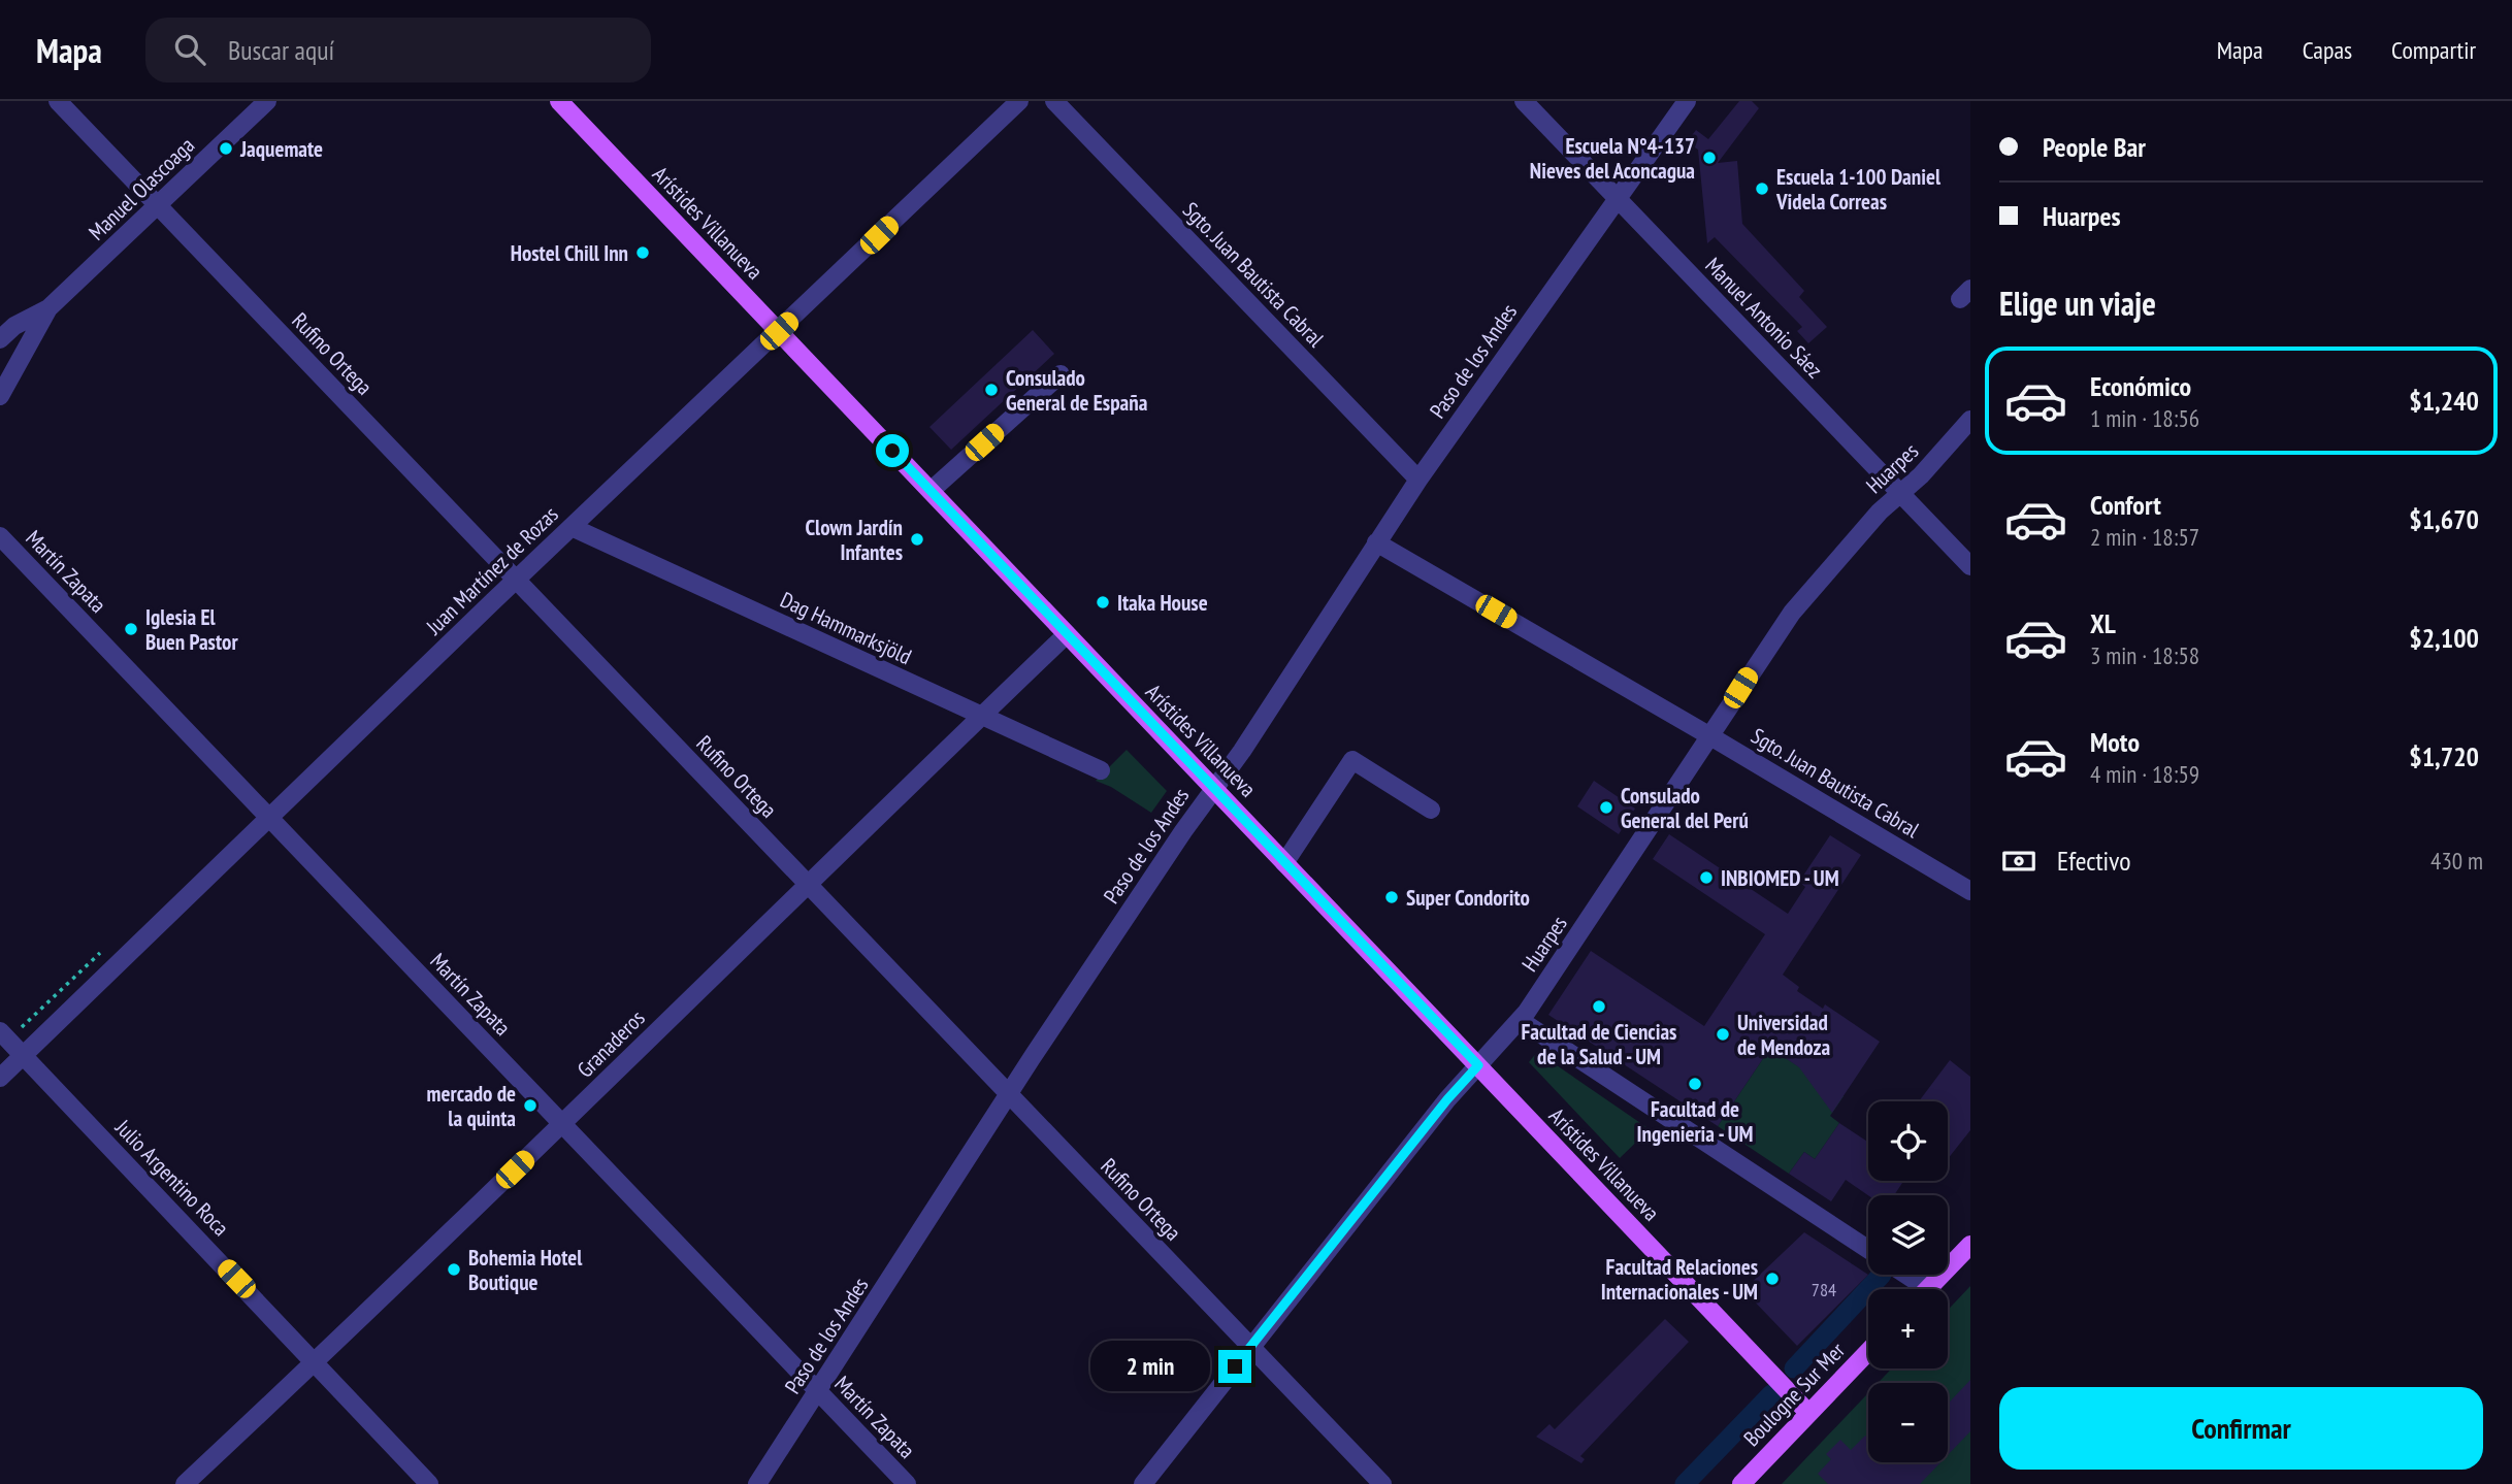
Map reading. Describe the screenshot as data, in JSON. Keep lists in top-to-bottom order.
{
  "streets": {
    "main road": ["Arístides Villanueva", "Boulogne Sur Mer"],
    "street": [
      "Manuel Olascoaga",
      "Sgto. Juan Bautista Cabral",
      "Manuel Antonio Sáez",
      "Rufino Ortega",
      "Paso de los Andes",
      "Huarpes",
      "Juan Martínez de Rozas",
      "Martín Zapata",
      "Dag Hammarksjöld",
      "Granaderos",
      "Julio Argentino Roca"
    ]
  },
  "crossings": [
    ["Manuel Olascoaga", "Rufino Ortega"],
    ["Arístides Villanueva", "Paso de los Andes"],
    ["Arístides Villanueva", "Huarpes"],
    ["Arístides Villanueva", "Juan Martínez de Rozas"],
    ["Arístides Villanueva", "Granaderos"],
    ["Arístides Villanueva", "Boulogne Sur Mer"],
    ["Sgto. Juan Bautista Cabral", "Paso de los Andes"],
    ["Sgto. Juan Bautista Cabral", "Huarpes"],
    ["Manuel Antonio Sáez", "Paso de los Andes"],
    ["Manuel Antonio Sáez", "Huarpes"],
    ["Rufino Ortega", "Paso de los Andes"],
    ["Rufino Ortega", "Huarpes"],
    ["Rufino Ortega", "Juan Martínez de Rozas"],
    ["Rufino Ortega", "Granaderos"],
    ["Paso de los Andes", "Martín Zapata"],
    ["Juan Martínez de Rozas", "Martín Zapata"],
    ["Juan Martínez de Rozas", "Dag Hammarksjöld"],
    ["Juan Martínez de Rozas", "Julio Argentino Roca"],
    ["Martín Zapata", "Granaderos"],
    ["Dag Hammarksjöld", "Granaderos"],
    ["Granaderos", "Julio Argentino Roca"]
  ],
  "places": [
    "Jaquemate",
    "Escuela N°4-137 Nieves del Aconcagua",
    "Escuela 1-100 Daniel Videla Correas",
    "Hostel Chill Inn",
    "Consulado General de España",
    "Clown Jardín Infantes",
    "Itaka House",
    "Iglesia El Buen Pastor",
    "Consulado General del Perú",
    "INBIOMED - UM",
    "Super Condorito",
    "Facultad de Ciencias de la Salud - UM",
    "Universidad de Mendoza",
    "Facultad de Ingenieria - UM",
    "mercado de la quinta",
    "Bohemia Hotel Boutique",
    "Facultad Relaciones Internacionales - UM"
  ],
  "house_numbers": ["784"],
  "page": {
    "header": "Mapa",
    "search": "Buscar aquí",
    "nav": ["Mapa", "Capas", "Compartir"],
    "banner": ["People Bar", "Huarpes"],
    "heading": "Elige un viaje",
    "list": [
      {
        "name": "Económico",
        "note": "1 min · 18:56",
        "value": "$1,240"
      },
      {
        "name": "Confort",
        "note": "2 min · 18:57",
        "value": "$1,670"
      },
      {
        "name": "XL",
        "note": "3 min · 18:58",
        "value": "$2,100"
      },
      {
        "name": "Moto",
        "note": "4 min · 18:59",
        "value": "$1,720"
      }
    ],
    "pay": ["Efectivo", "430 m"],
    "map_buttons": ["+", "−"],
    "bubble": "2 min",
    "buttons": "Confirmar"
  }
}
